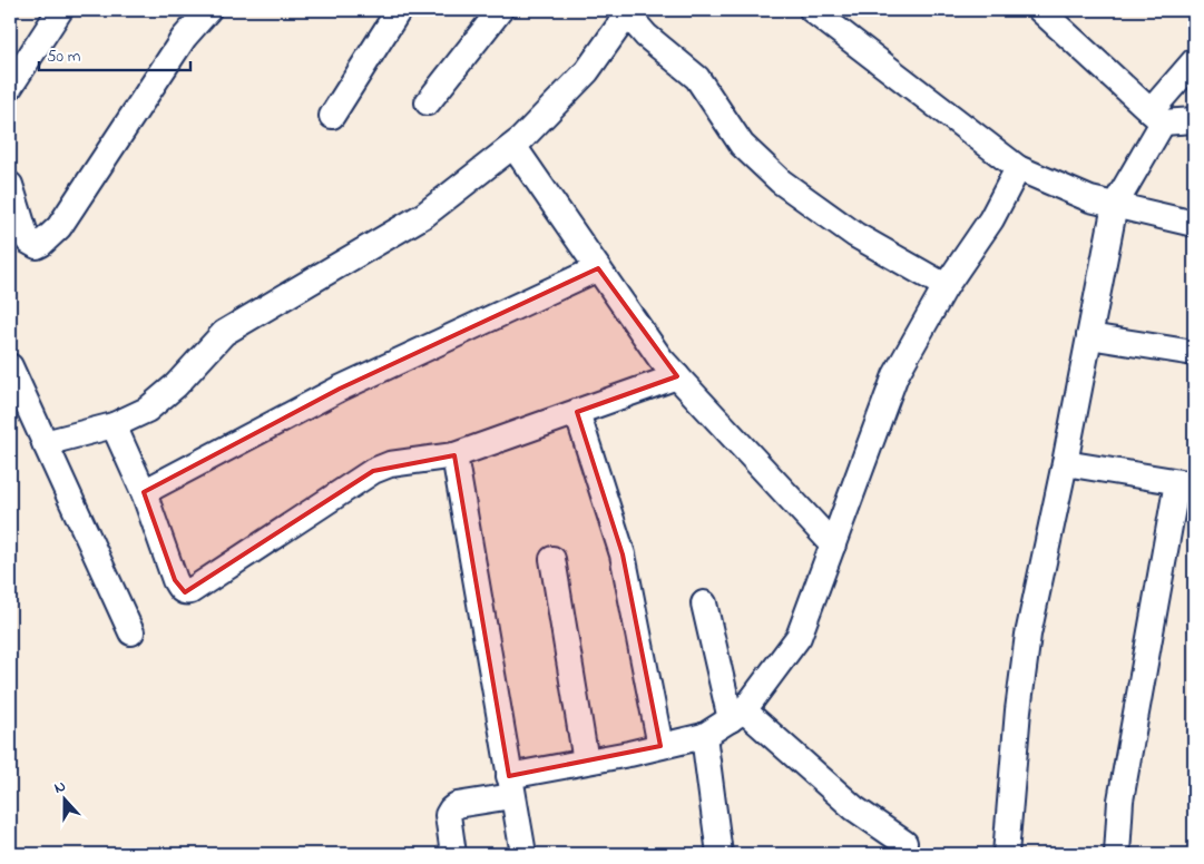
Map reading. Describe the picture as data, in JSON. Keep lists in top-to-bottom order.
{
  "scale_bar": "50 m",
  "north": "top"
}
